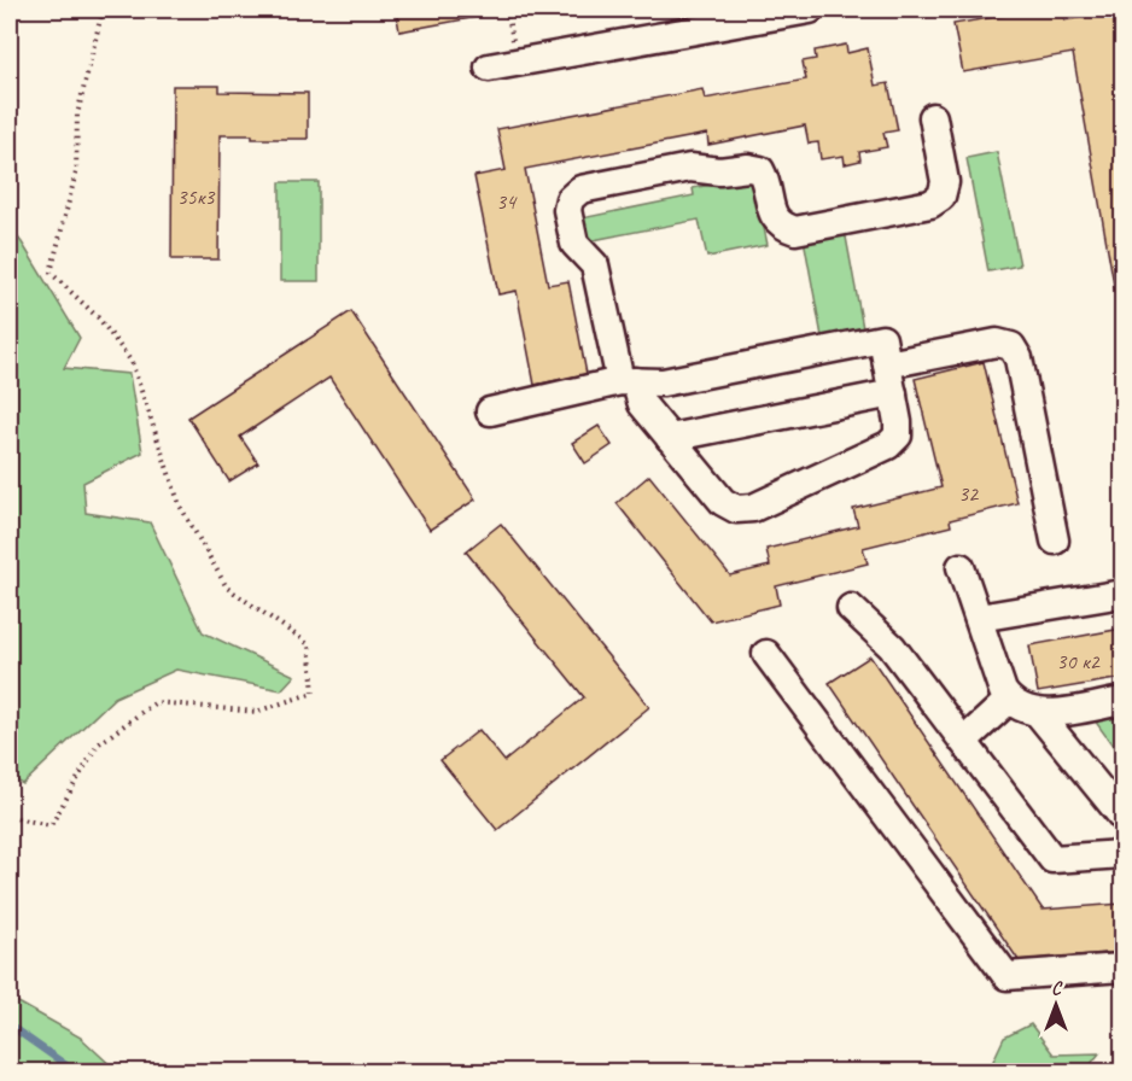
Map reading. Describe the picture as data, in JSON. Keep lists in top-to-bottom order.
{
  "house_numbers": [
    "35к3",
    "34",
    "32",
    "30 к2"
  ],
  "north": "top"
}
